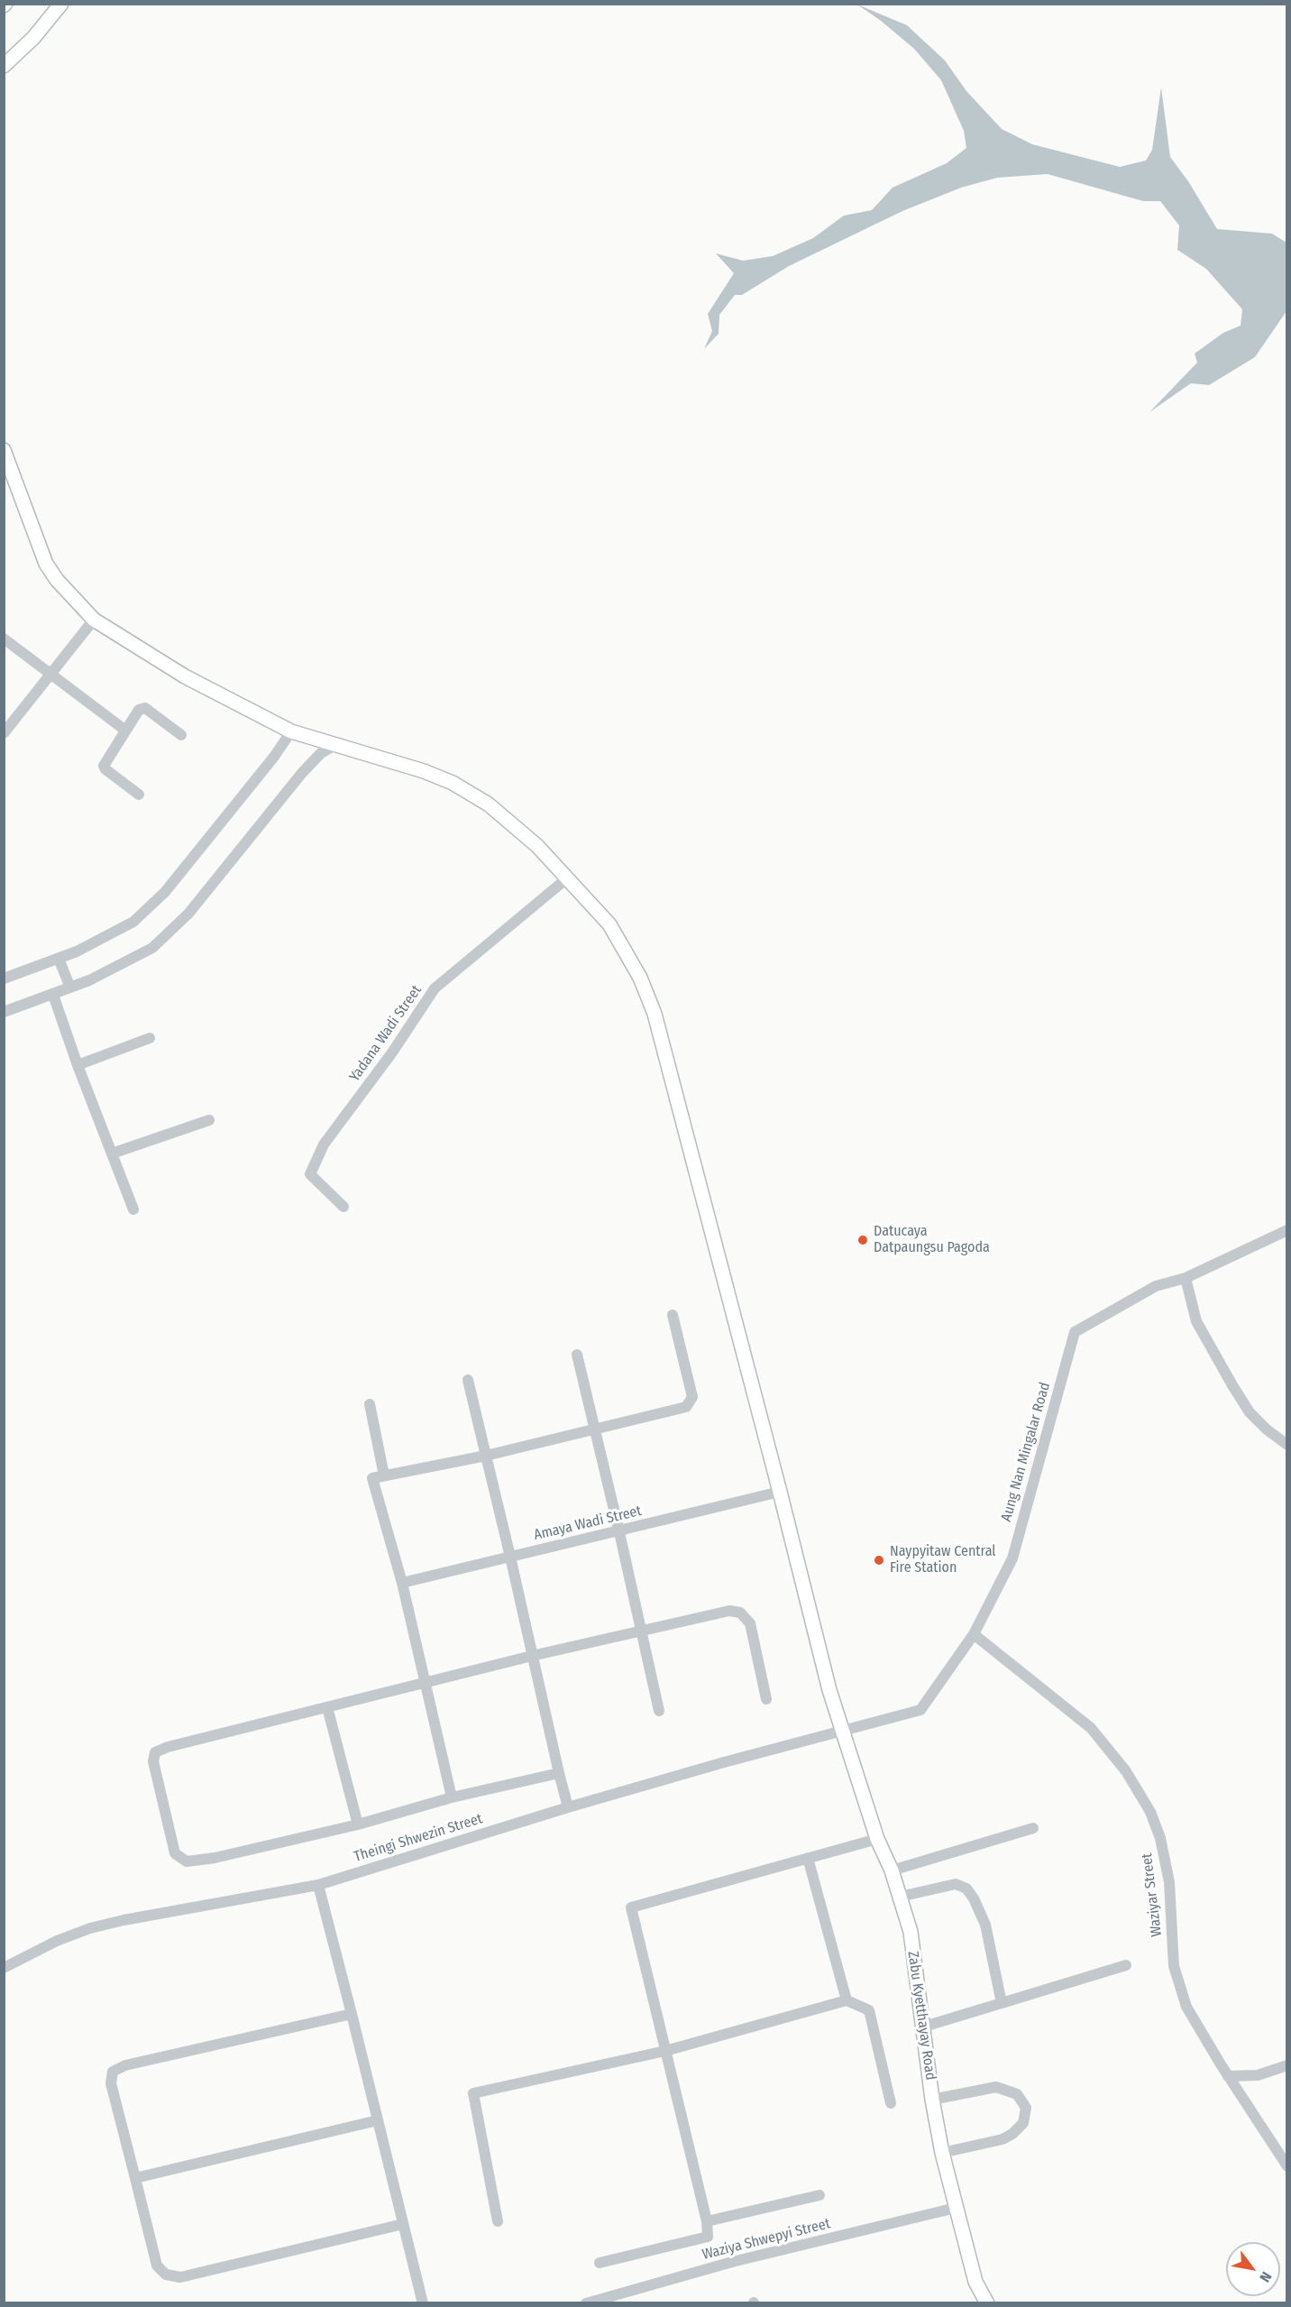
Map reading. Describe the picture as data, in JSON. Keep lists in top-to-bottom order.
{
  "streets": {
    "main road": ["Zabu Kyetthayay Road"],
    "street": [
      "Yadana Wadi Street",
      "Aung Nan Mingalar Road",
      "Amaya Wadi Street",
      "Theingi Shwezin Street",
      "Waziyar Street",
      "Waziya Shwepyi Street"
    ]
  },
  "crossings": [
    ["Yadana Wadi Street", "Zabu Kyetthayay Road"],
    ["Aung Nan Mingalar Road", "Theingi Shwezin Street"],
    ["Aung Nan Mingalar Road", "Waziyar Street"],
    ["Aung Nan Mingalar Road", "Zabu Kyetthayay Road"],
    ["Amaya Wadi Street", "Zabu Kyetthayay Road"],
    ["Theingi Shwezin Street", "Zabu Kyetthayay Road"],
    ["Zabu Kyetthayay Road", "Waziya Shwepyi Street"]
  ],
  "places": ["Datucaya Datpaungsu Pagoda", "Naypyitaw Central Fire Station"],
  "north": "bottom right"
}
